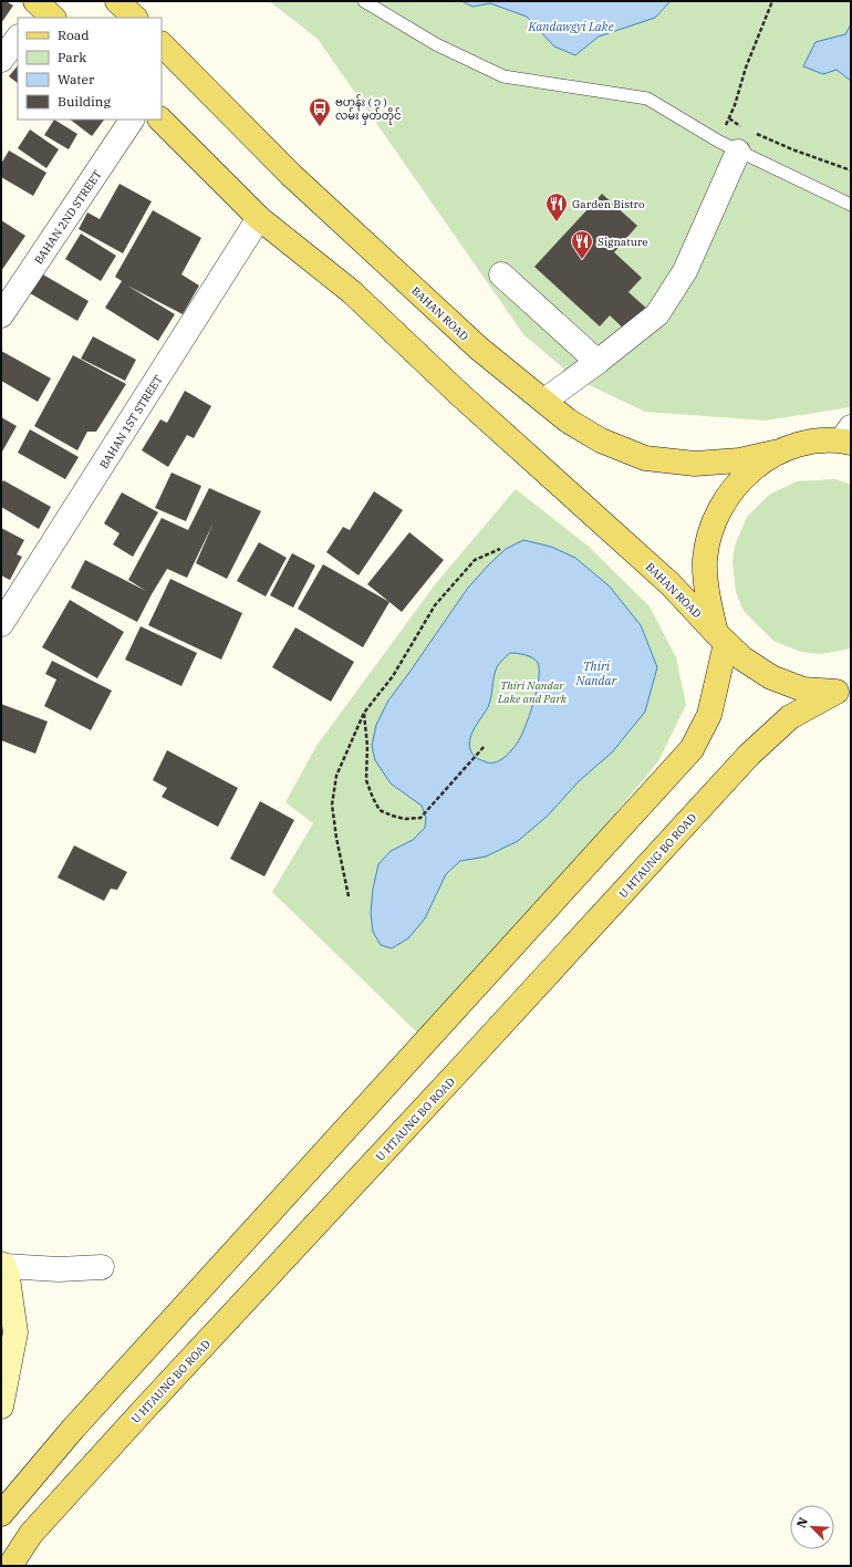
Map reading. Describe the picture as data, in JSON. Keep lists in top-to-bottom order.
{
  "streets": {
    "main road": ["BAHAN ROAD", "U HTAUNG BO ROAD"],
    "street": ["BAHAN 2ND STREET", "BAHAN 1ST STREET"]
  },
  "crossings": [
    ["BAHAN ROAD", "BAHAN 1ST STREET"],
    ["BAHAN ROAD", "U HTAUNG BO ROAD"]
  ],
  "water": ["Kandawgyi Lake", "Thiri Nandar"],
  "parks": ["Thiri Nandar Lake and Park"],
  "places": {
    "bus stop": ["ဗဟန်း ( ၃ ) လမ်း မှတ်တိုင်"],
    "restaurant": ["Garden Bistro", "Signature"]
  },
  "legend": [
    "Road",
    "Park",
    "Water",
    "Building"
  ],
  "north": "top left"
}
